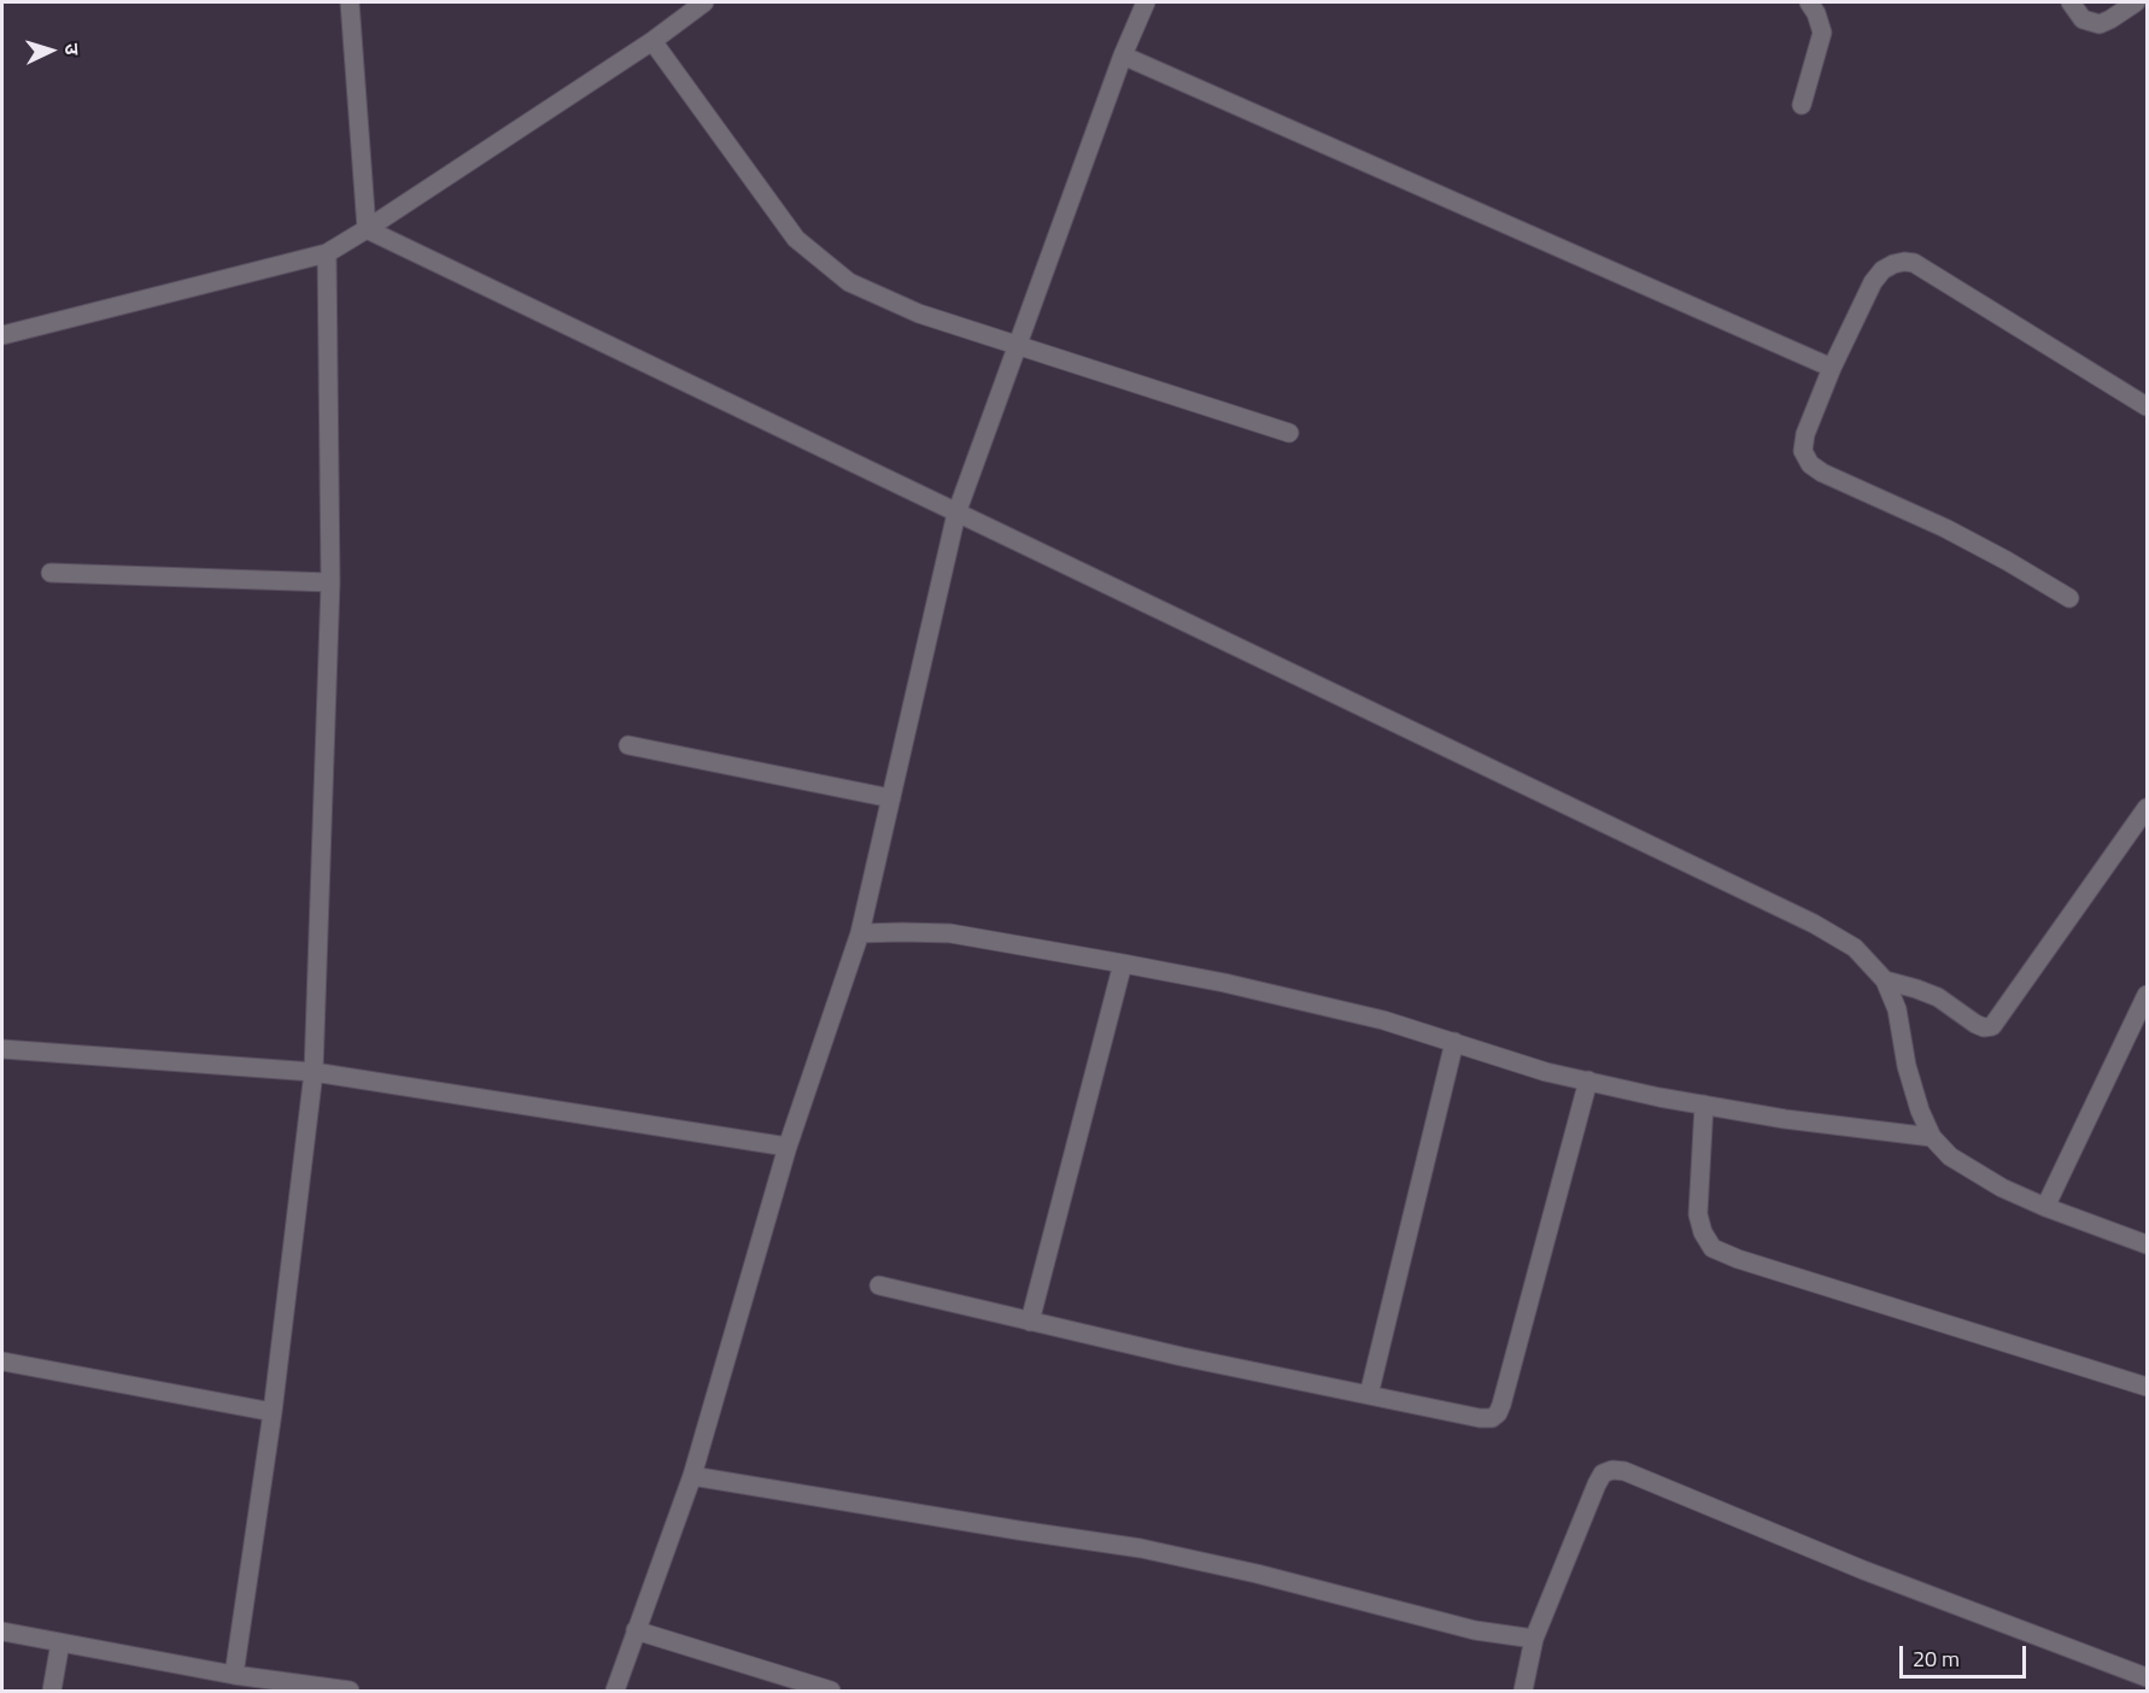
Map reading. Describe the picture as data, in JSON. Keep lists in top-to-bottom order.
{
  "scale_bar": "20 m",
  "north": "right"
}
